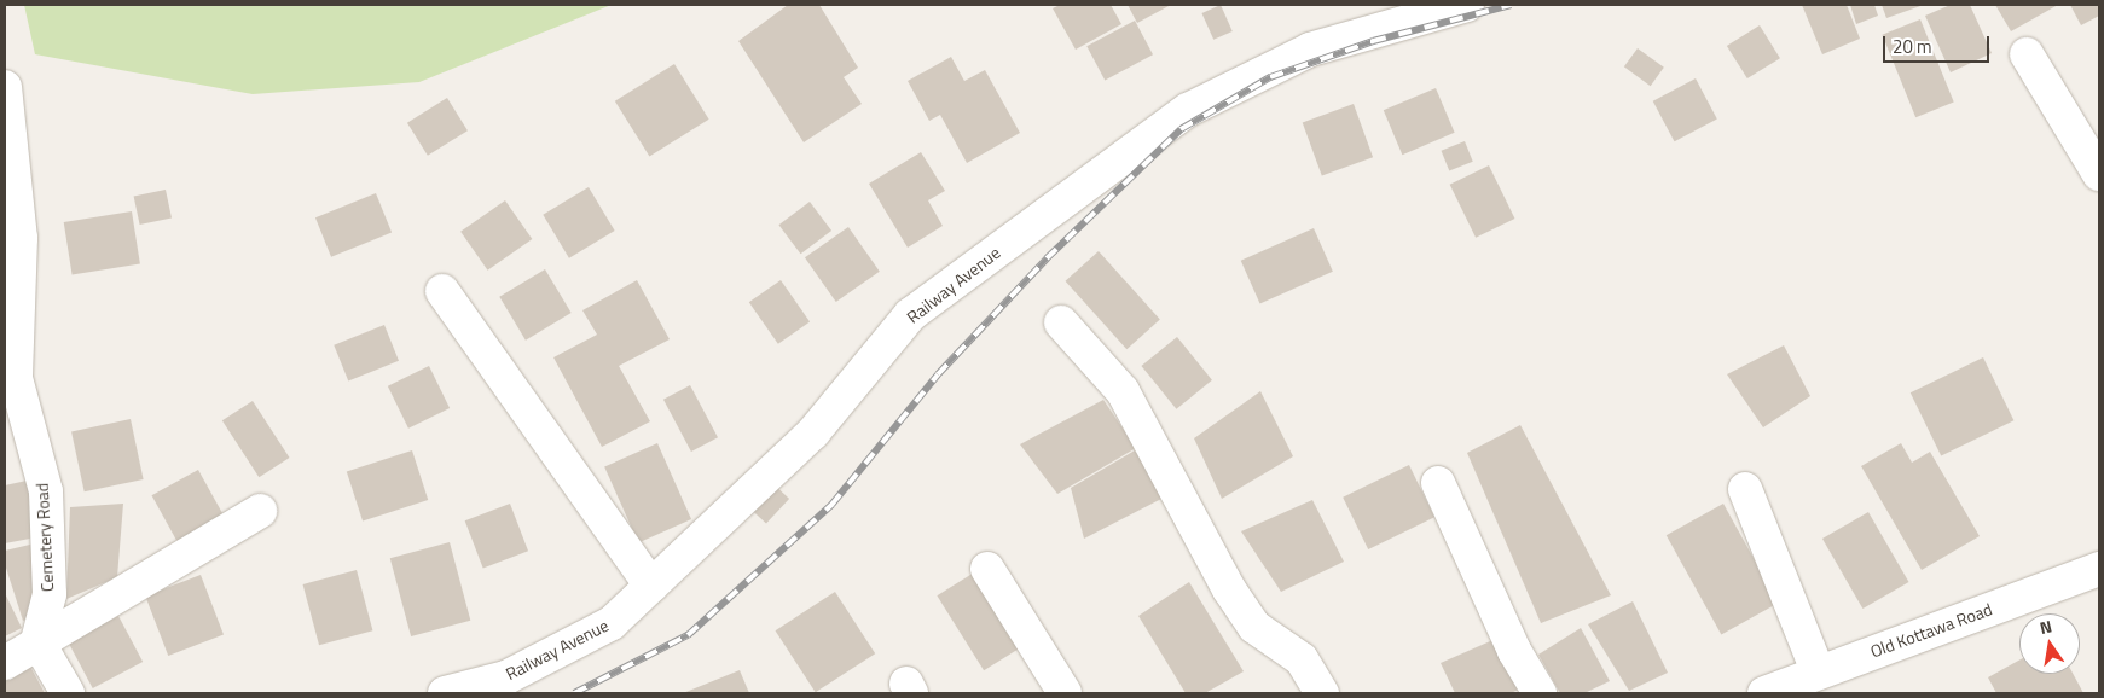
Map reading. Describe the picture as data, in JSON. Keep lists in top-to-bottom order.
{
  "streets": {
    "street": ["Railway Avenue", "Cemetery Road", "Old Kottawa Road"]
  },
  "scale_bar": "20 m",
  "north": "top"
}
